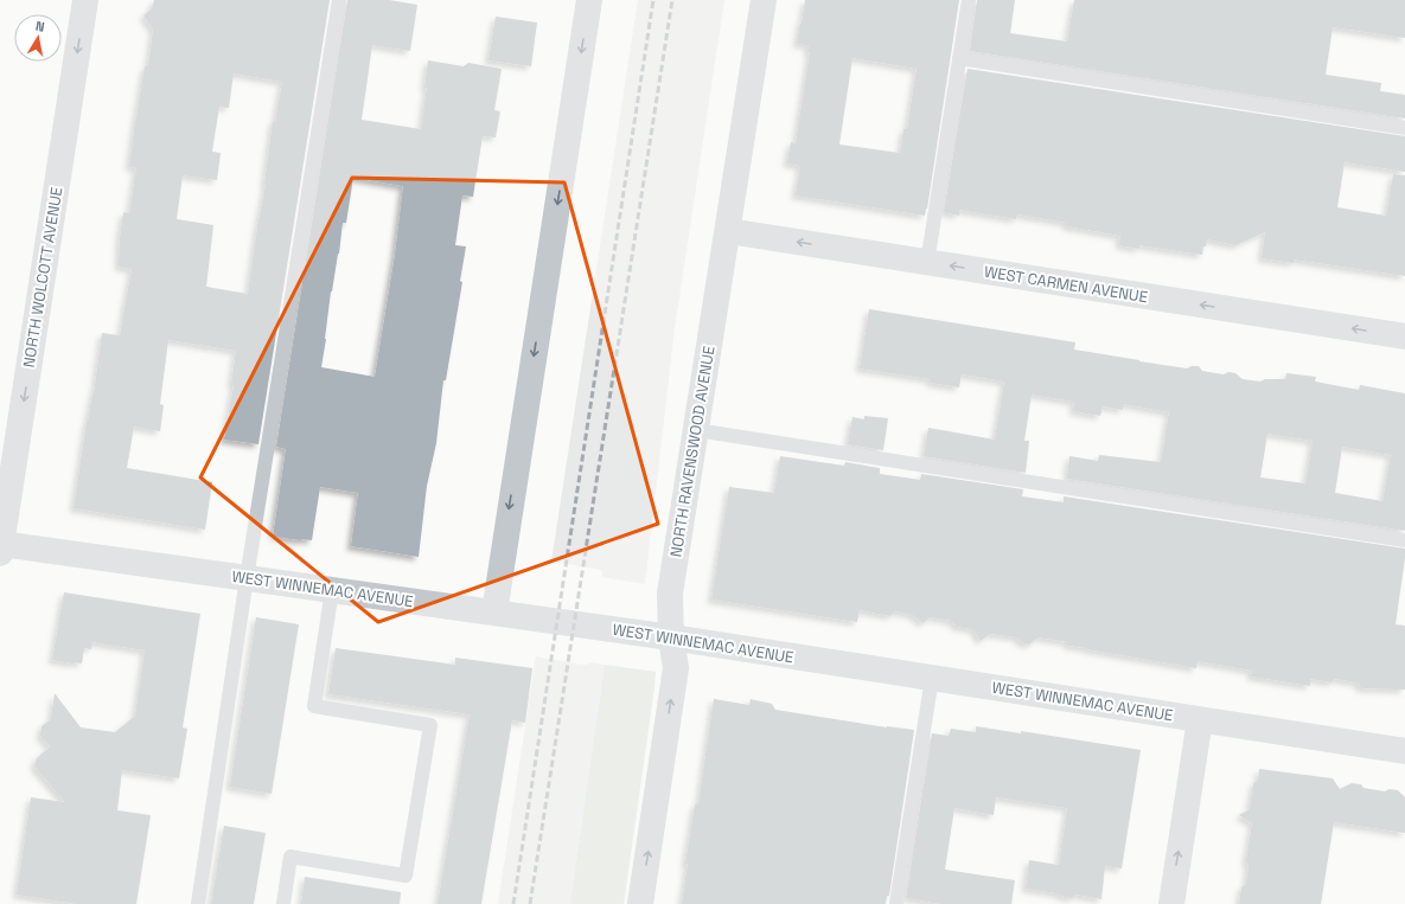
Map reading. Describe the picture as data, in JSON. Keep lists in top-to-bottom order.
{
  "streets": {
    "street": [
      "NORTH WOLCOTT AVENUE",
      "WEST CARMEN AVENUE",
      "NORTH RAVENSWOOD AVENUE",
      "WEST WINNEMAC AVENUE"
    ]
  },
  "crossings": [
    ["NORTH WOLCOTT AVENUE", "WEST WINNEMAC AVENUE"],
    ["WEST CARMEN AVENUE", "NORTH RAVENSWOOD AVENUE"],
    ["NORTH RAVENSWOOD AVENUE", "WEST WINNEMAC AVENUE"]
  ],
  "one_way": ["NORTH WOLCOTT AVENUE", "WEST CARMEN AVENUE"],
  "north": "top"
}
